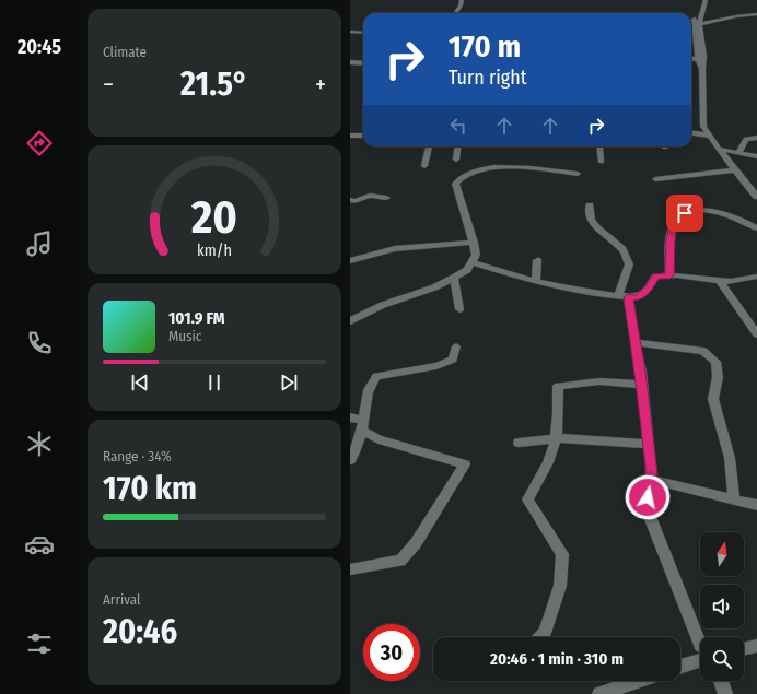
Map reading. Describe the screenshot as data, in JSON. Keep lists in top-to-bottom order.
{
  "north": "top",
  "page": {
    "tabs": "20:45",
    "tile": [
      "Climate",
      ["Range · 34%", "170 km"],
      ["Arrival", "20:46"]
    ],
    "turn": ["170 m", "Turn right"],
    "heat": ["−", "21.5°", "+"],
    "song": ["101.9 FM", "Music"],
    "limit": "30",
    "trip": "20:46 · 1 min · 310 m",
    "gauge": ["20", "km/h"]
  }
}
